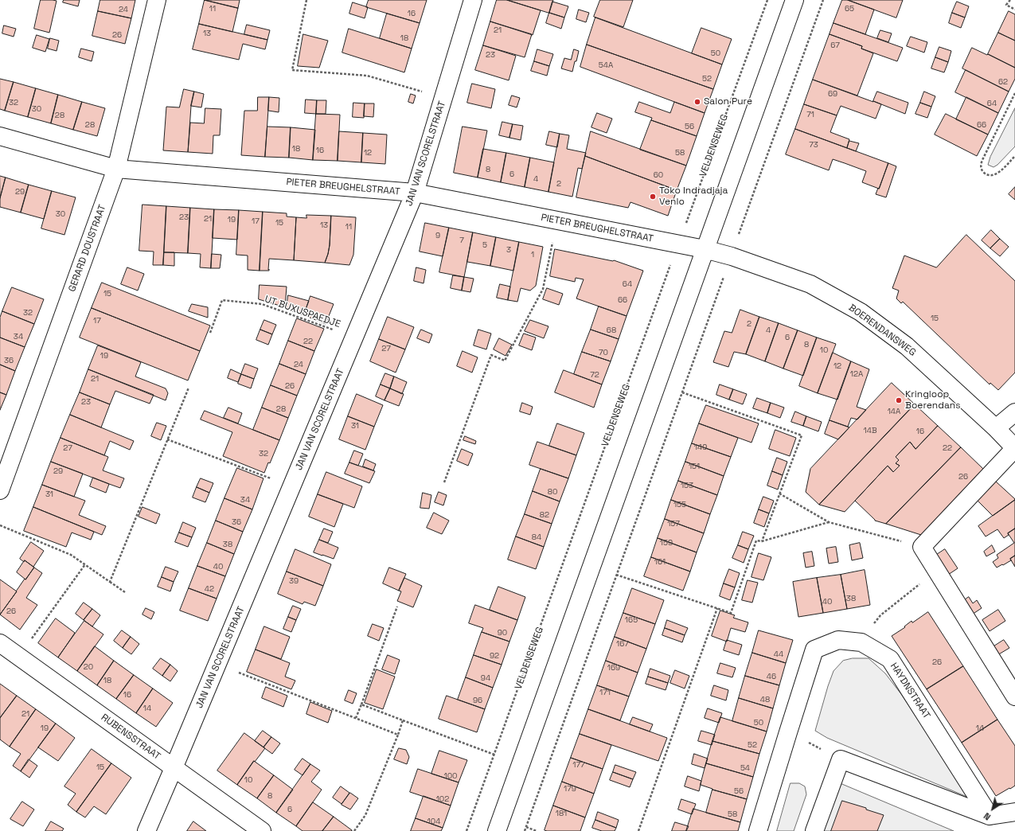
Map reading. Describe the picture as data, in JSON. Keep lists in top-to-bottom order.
{
  "streets": {
    "street": [
      "JAN VAN SCORELSTRAAT",
      "PIETER BREUGHELSTRAAT",
      "GERARD DOUSTRAAT",
      "BOERENDANSWEG",
      "HAYDNSTRAAT",
      "RUBENSSTRAAT"
    ],
    "path": ["VELDENSEWEG", "UT BUXUSPAEDJE"]
  },
  "crossings": [
    ["VELDENSEWEG", "PIETER BREUGHELSTRAAT"],
    ["JAN VAN SCORELSTRAAT", "PIETER BREUGHELSTRAAT"],
    ["JAN VAN SCORELSTRAAT", "UT BUXUSPAEDJE"],
    ["JAN VAN SCORELSTRAAT", "RUBENSSTRAAT"],
    ["PIETER BREUGHELSTRAAT", "GERARD DOUSTRAAT"],
    ["PIETER BREUGHELSTRAAT", "BOERENDANSWEG"]
  ],
  "places": ["Salon Pure", "Toko Indradjaja Venlo", "Kringloop Boerendans"],
  "house_numbers": [
    "11",
    "65",
    "24",
    "16",
    "21",
    "13",
    "26",
    "18",
    "67",
    "50",
    "23",
    "54A",
    "52",
    "62",
    "69",
    "32",
    "64",
    "30",
    "71",
    "28",
    "28",
    "66",
    "56",
    "73",
    "18",
    "16",
    "12",
    "58",
    "8",
    "6",
    "60",
    "4",
    "2",
    "29",
    "30",
    "23",
    "21",
    "19",
    "17",
    "15",
    "13",
    "11",
    "9",
    "7",
    "5",
    "3",
    "1",
    "64",
    "15",
    "66",
    "32",
    "15",
    "17",
    "2",
    "68",
    "4",
    "34",
    "6",
    "22",
    "8",
    "27",
    "10",
    "70",
    "19",
    "36",
    "24",
    "12",
    "12A",
    "72",
    "21",
    "26",
    "23",
    "28",
    "14A",
    "31",
    "14B",
    "16",
    "149",
    "27",
    "22",
    "32",
    "151",
    "29",
    "26",
    "153",
    "80",
    "31",
    "34",
    "155",
    "82",
    "36",
    "157",
    "84",
    "159",
    "38",
    "161",
    "40",
    "39",
    "42",
    "38",
    "40",
    "26",
    "165",
    "90",
    "167",
    "44",
    "92",
    "26",
    "20",
    "169",
    "46",
    "94",
    "18",
    "171",
    "16",
    "48",
    "96",
    "14",
    "21",
    "50",
    "19",
    "14",
    "52",
    "177",
    "15",
    "54",
    "100",
    "10",
    "179",
    "56",
    "8",
    "102",
    "6",
    "181",
    "58",
    "104"
  ],
  "north": "bottom left"
}
